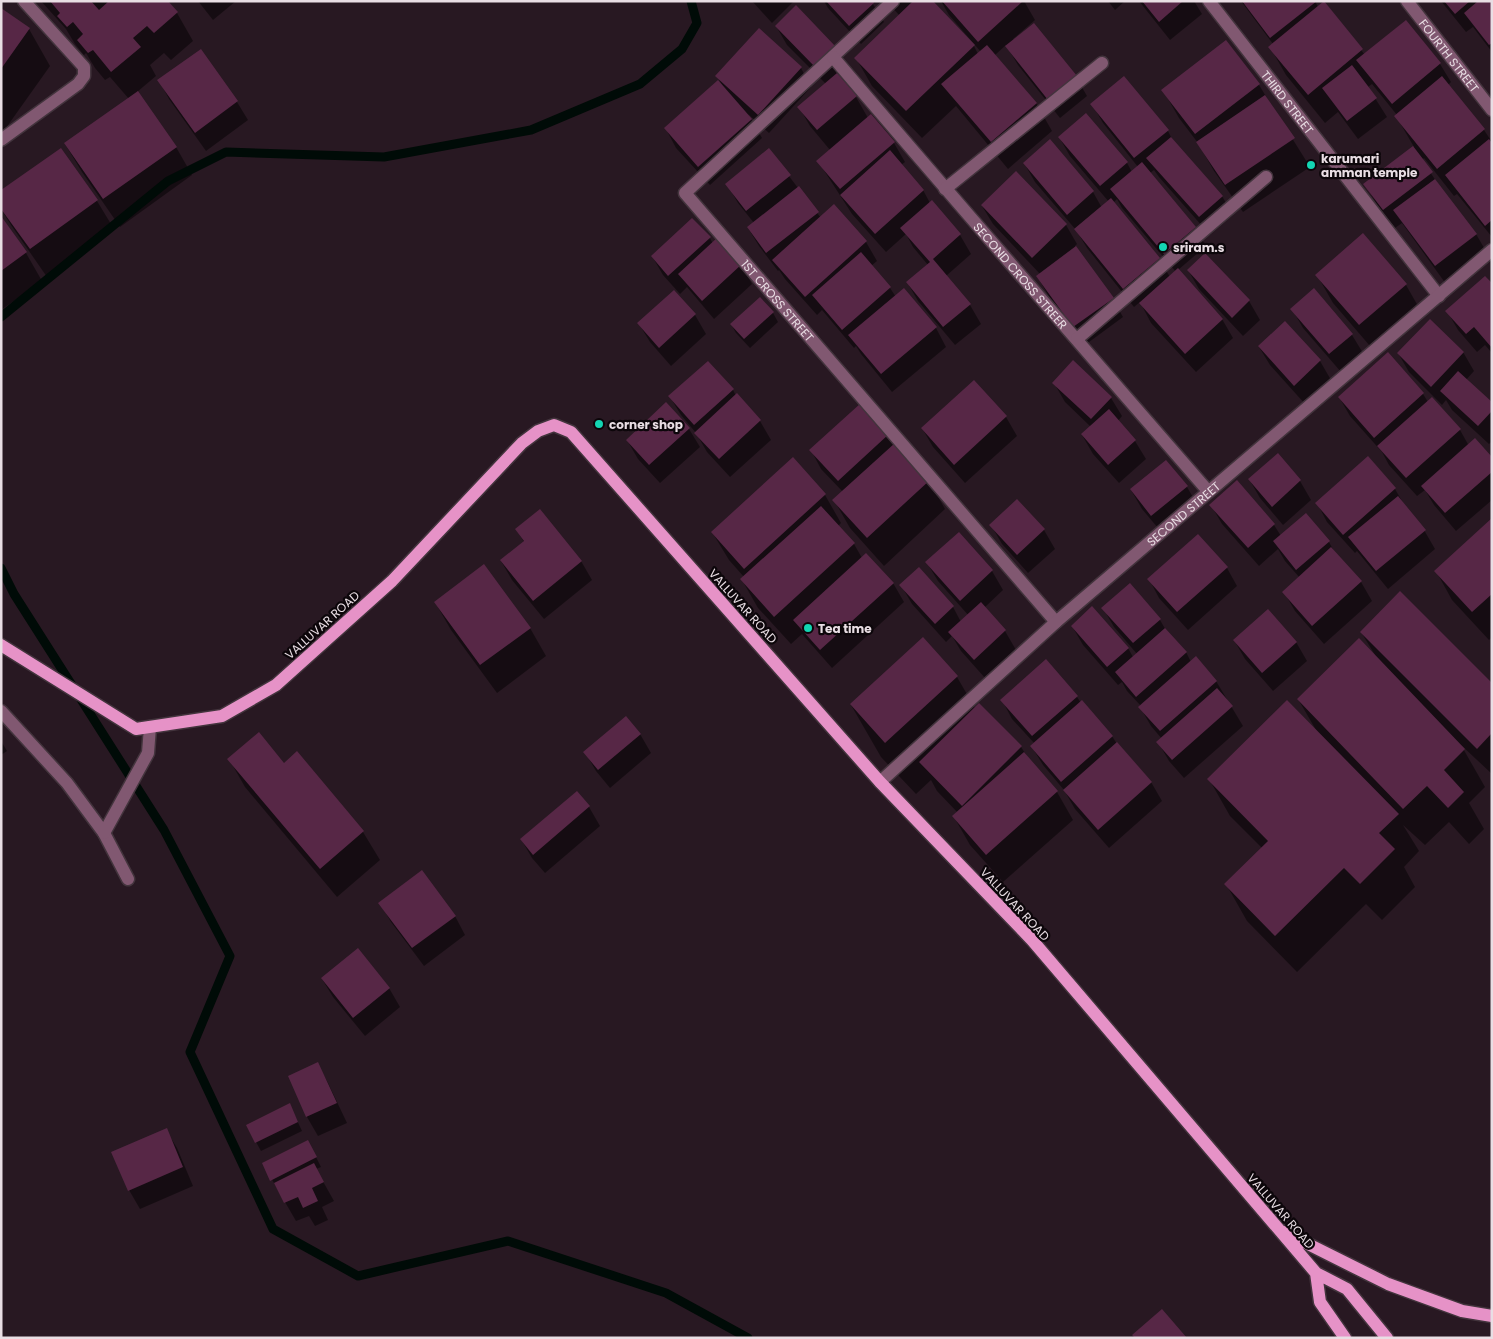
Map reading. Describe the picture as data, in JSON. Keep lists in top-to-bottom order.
{
  "streets": {
    "main road": ["VALLUVAR ROAD"],
    "street": [
      "FOURTH STREET",
      "THIRD STREET",
      "SECOND CROSS STREER",
      "1ST CROSS STREET",
      "SECOND STREET"
    ]
  },
  "crossings": [
    ["THIRD STREET", "SECOND STREET"],
    ["SECOND CROSS STREER", "1ST CROSS STREET"],
    ["SECOND CROSS STREER", "SECOND STREET"],
    ["1ST CROSS STREET", "SECOND STREET"],
    ["SECOND STREET", "VALLUVAR ROAD"]
  ],
  "places": [
    "karumari amman temple",
    "sriram.s",
    "corner shop",
    "Tea time"
  ]
}
